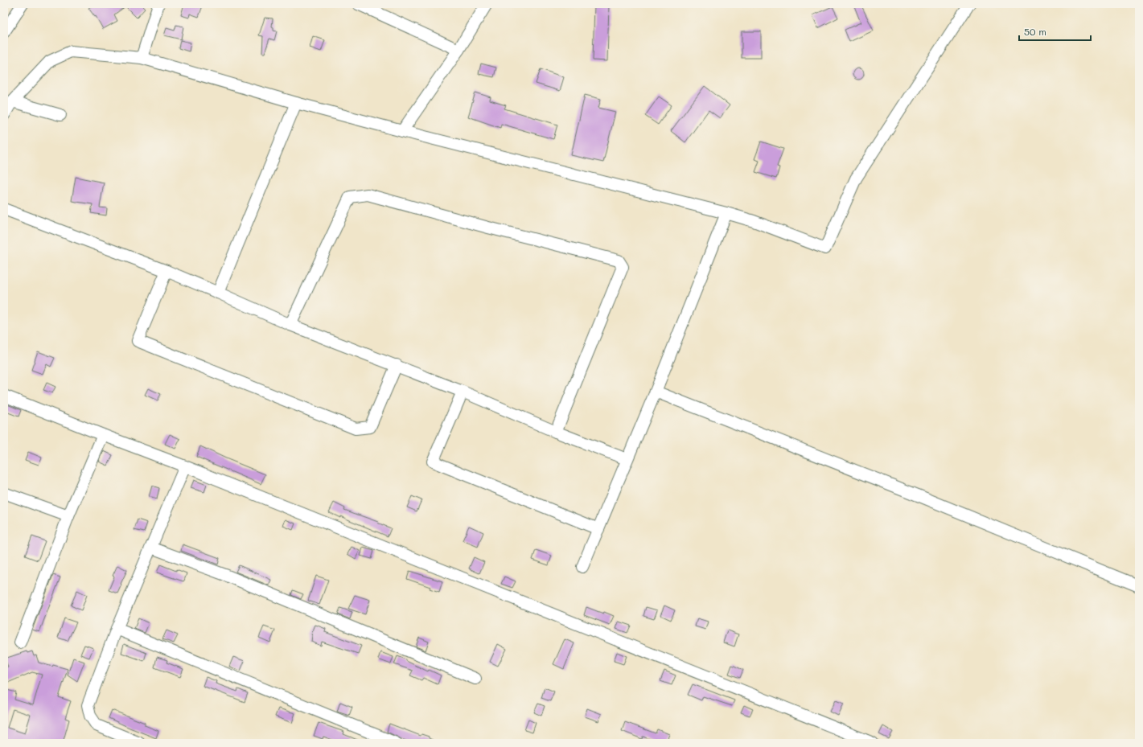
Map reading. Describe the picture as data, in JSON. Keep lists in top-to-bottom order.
{
  "scale_bar": "50 m"
}
